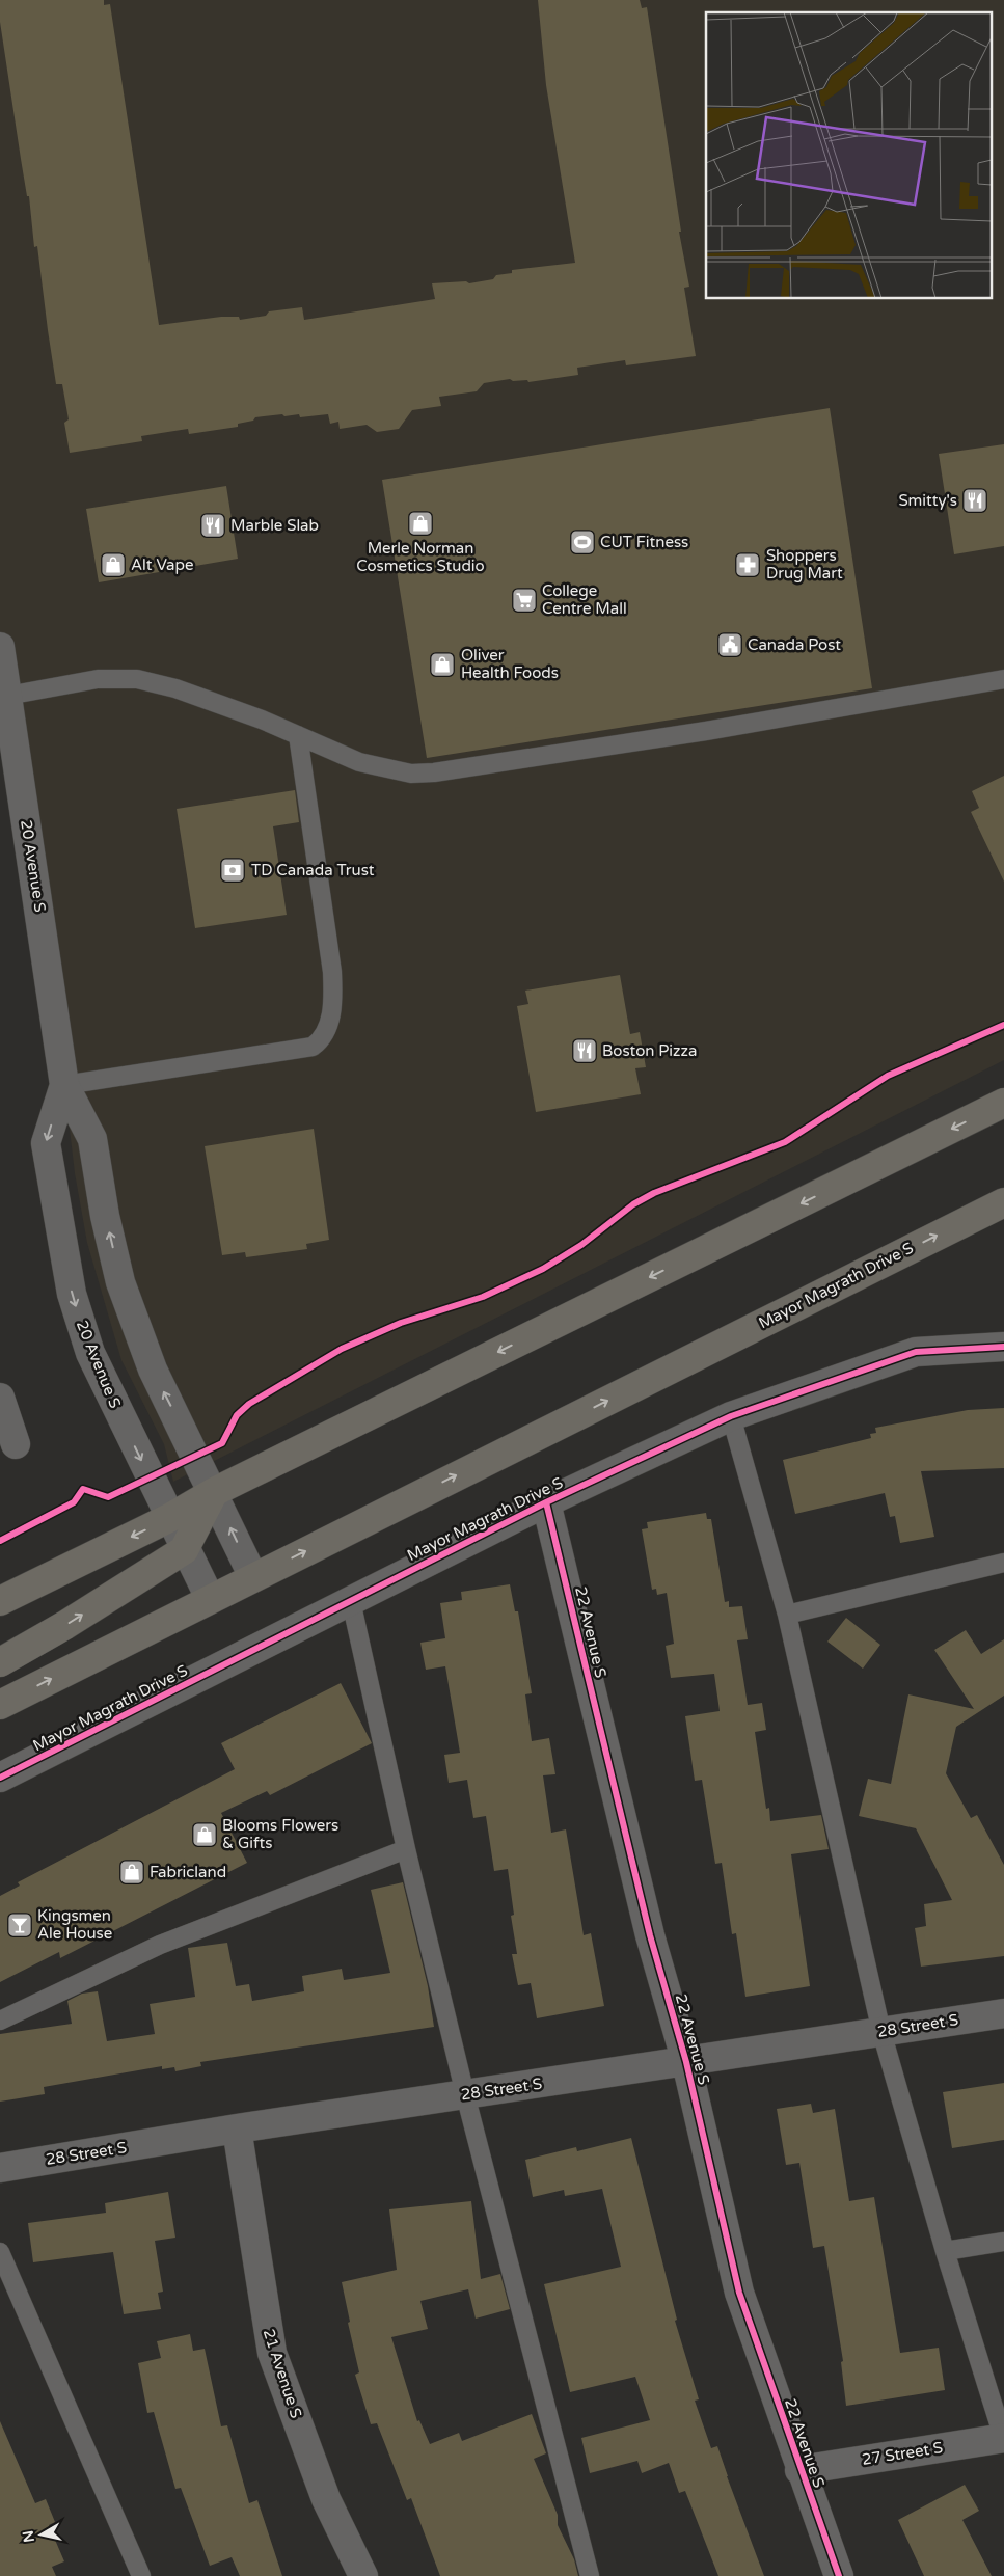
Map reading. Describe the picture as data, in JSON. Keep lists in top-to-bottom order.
{
  "streets": {
    "main road": ["Mayor Magrath Drive S"],
    "street": [
      "20 Avenue S",
      "22 Avenue S",
      "28 Street S",
      "21 Avenue S",
      "27 Street S"
    ]
  },
  "crossings": [
    ["20 Avenue S", "Mayor Magrath Drive S"],
    ["Mayor Magrath Drive S", "22 Avenue S"],
    ["22 Avenue S", "28 Street S"],
    ["22 Avenue S", "27 Street S"],
    ["28 Street S", "21 Avenue S"]
  ],
  "places": {
    "restaurant": ["Smitty's", "Marble Slab", "Boston Pizza"],
    "shop": [
      "Merle Norman Cosmetics Studio",
      "Alt Vape",
      "Oliver Health Foods",
      "Blooms Flowers & Gifts",
      "Fabricland"
    ],
    "sports": ["CUT Fitness"],
    "pharmacy": ["Shoppers Drug Mart"],
    "supermarket": ["College Centre Mall"],
    "public building": ["Canada Post"],
    "bank": ["TD Canada Trust"],
    "bar": ["Kingsmen Ale House"]
  },
  "north": "left"
}
